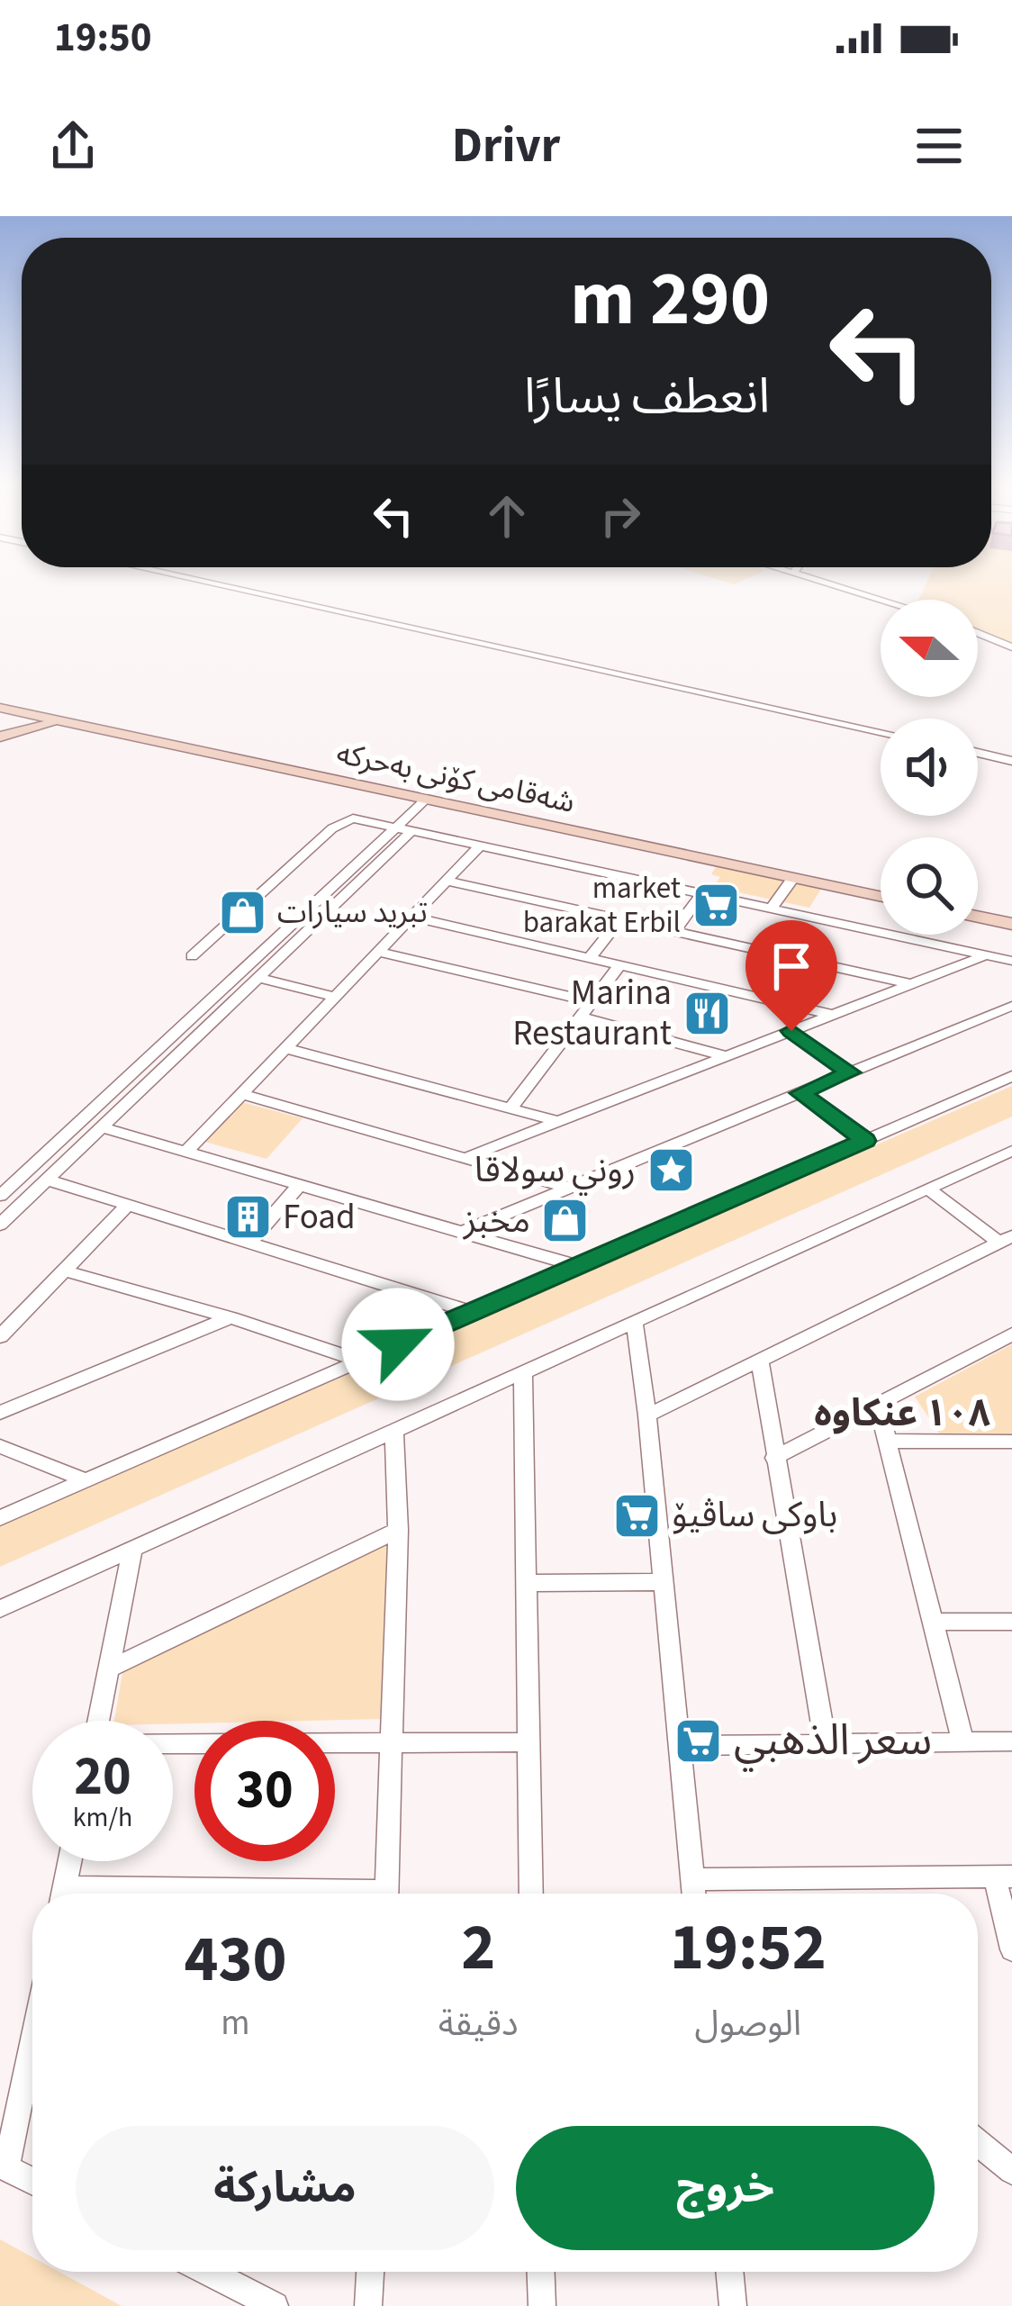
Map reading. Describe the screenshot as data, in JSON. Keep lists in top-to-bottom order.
{
  "streets": {
    "street": ["شەقامی کۆنی بەحرکە"]
  },
  "districts": ["١٠٨ عنکاوە"],
  "places": {
    "supermarket": ["market barakat Erbil", "باوکی ساڤیۆ", "سعر الذهبي"],
    "shop": ["تبريد سيارات", "مخبز"],
    "restaurant": ["Marina Restaurant"],
    "place": ["روني سولاقا"],
    "building": ["Foad"]
  },
  "north": "left",
  "page": {
    "status": "19:50",
    "header": "Drivr",
    "turn": ["290 m", "انعطف يسارًا"],
    "speed": "20 km/h",
    "limit": "30",
    "eta": [
      "19:52",
      "الوصول",
      "2",
      "دقيقة",
      "430",
      "m"
    ],
    "buttons": ["خروج", "مشاركة"]
  }
}
